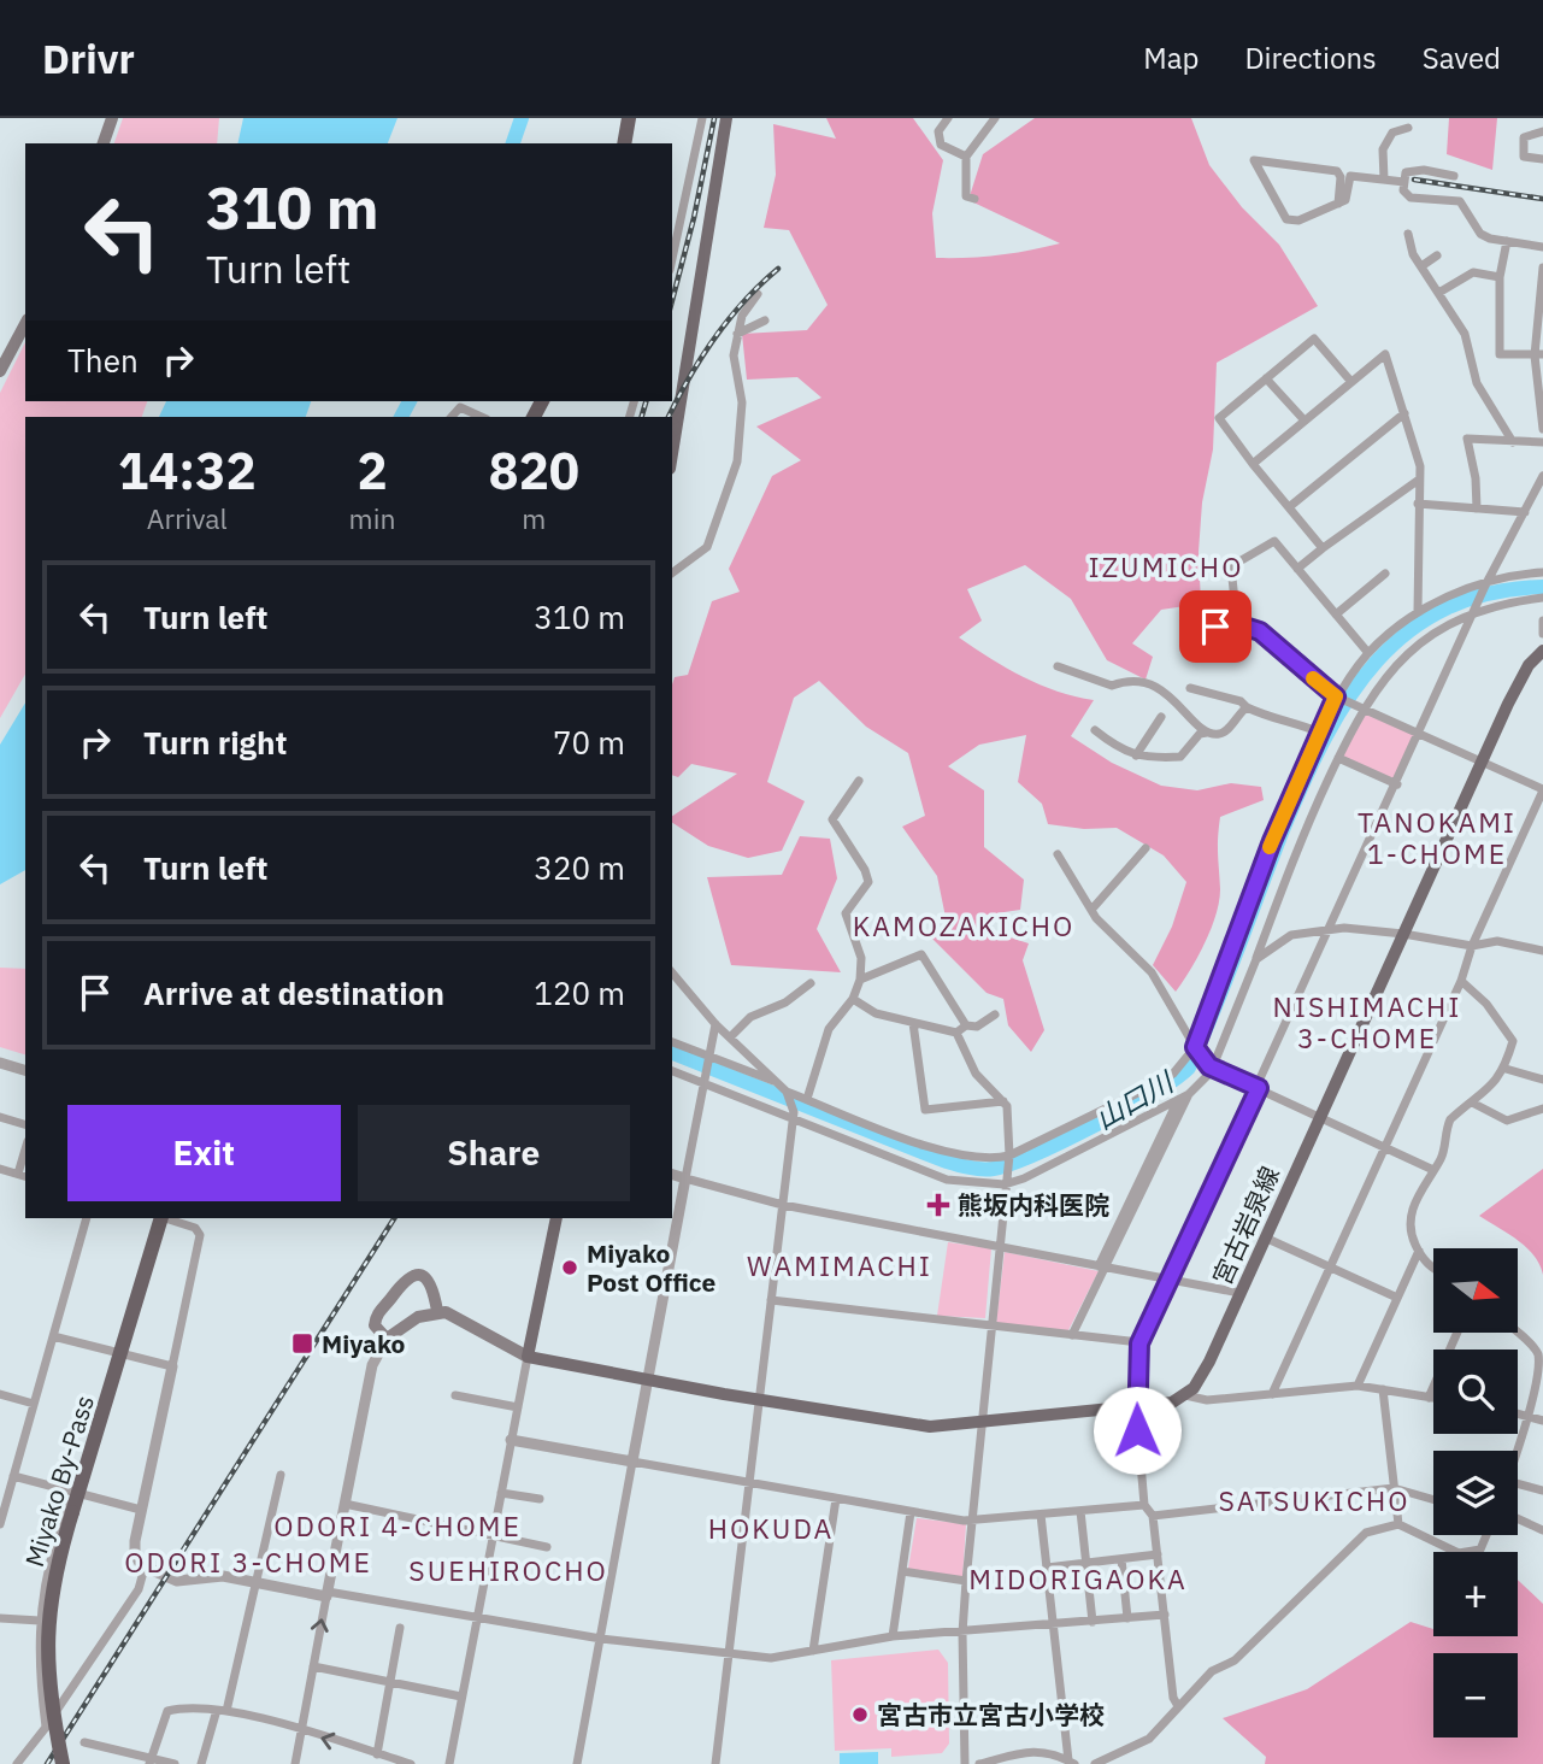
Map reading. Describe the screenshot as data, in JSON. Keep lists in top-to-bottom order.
{
  "streets": {
    "highway": ["Miyako By-Pass"],
    "main road": ["宮古岩泉線"]
  },
  "districts": [
    "IZUMICHO",
    "TANOKAMI 1-CHOME",
    "KAMOZAKICHO",
    "NISHIMACHI 3-CHOME",
    "WAMIMACHI",
    "SATSUKICHO",
    "ODORI 4-CHOME",
    "HOKUDA",
    "ODORI 3-CHOME",
    "SUEHIROCHO",
    "MIDORIGAOKA"
  ],
  "water": ["山口川"],
  "places": {
    "health": ["熊坂内科医院"],
    "other": ["Miyako Post Office", "宮古市立宮古小学校"],
    "transit": ["Miyako"]
  },
  "north": "right",
  "page": {
    "header": "Drivr",
    "nav": ["Map", "Directions", "Saved"],
    "turn": ["310 m", "Turn left"],
    "then": "Then",
    "eta": [
      "14:32",
      "Arrival",
      "2",
      "min",
      "820",
      "m"
    ],
    "list": [
      {
        "name": "Turn left",
        "value": "310 m"
      },
      {
        "name": "Turn right",
        "value": "70 m"
      },
      {
        "name": "Turn left",
        "value": "320 m"
      },
      {
        "name": "Arrive at destination",
        "value": "120 m"
      }
    ],
    "buttons": ["Exit", "Share"],
    "map_buttons": ["+", "−"]
  }
}
